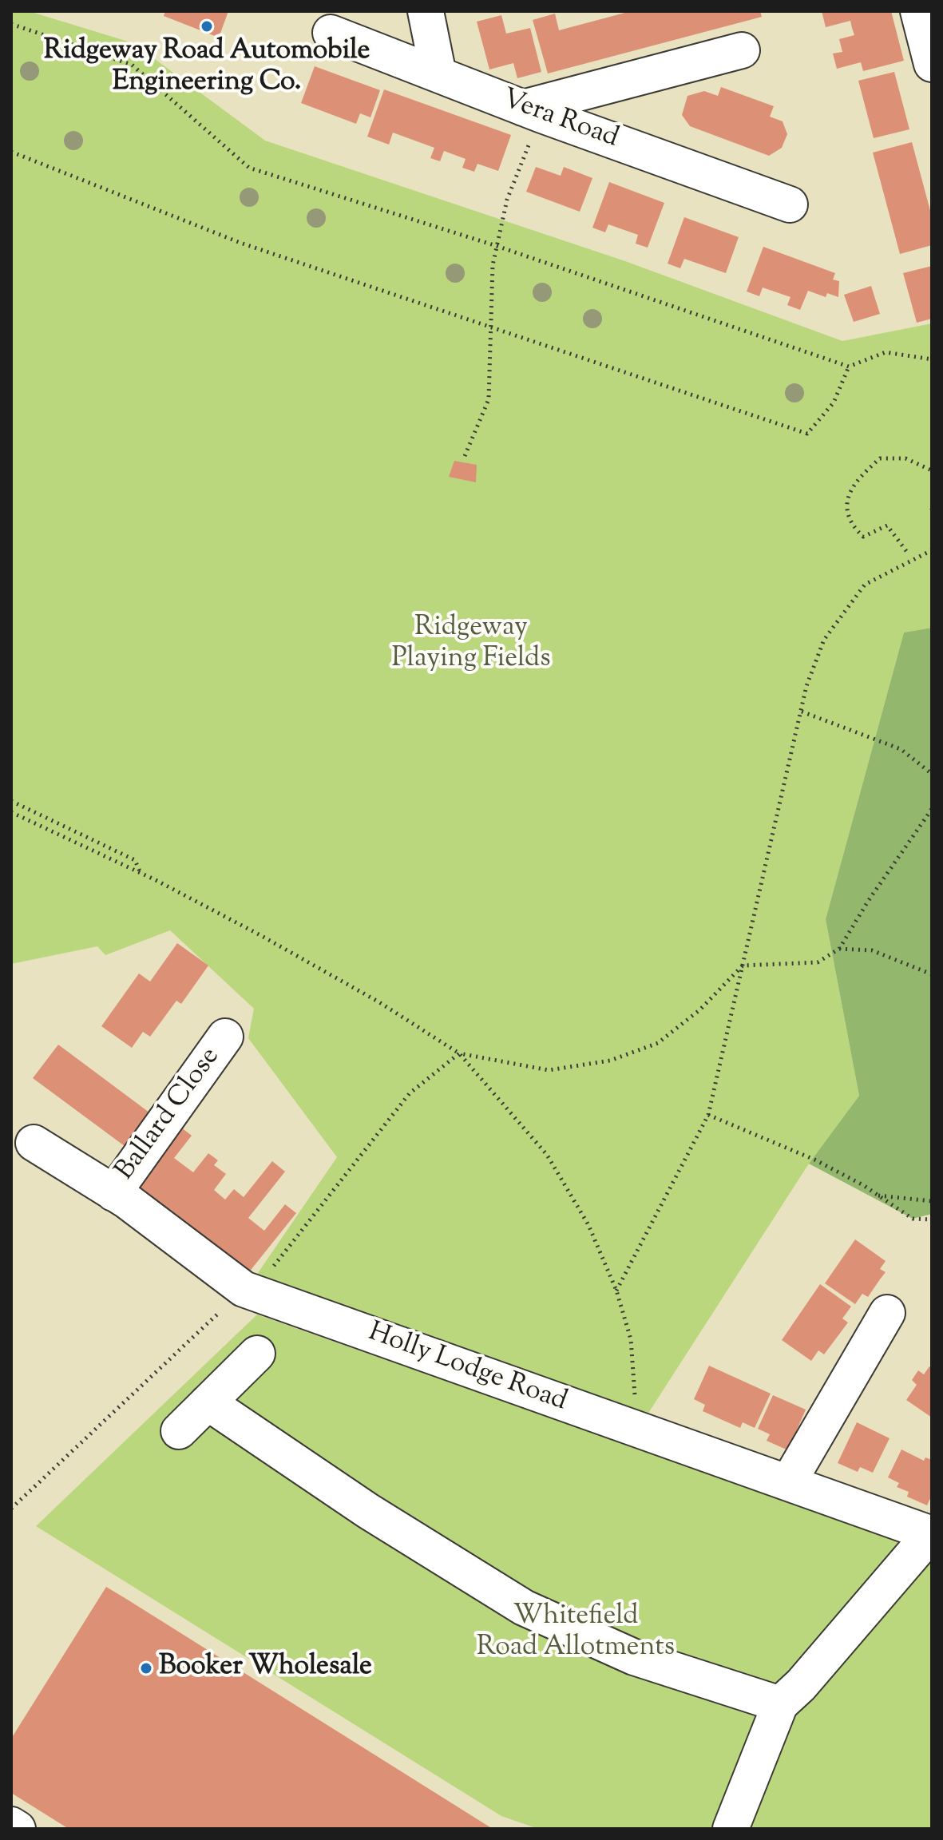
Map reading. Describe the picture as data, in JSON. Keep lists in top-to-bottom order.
{
  "streets": {
    "street": ["Vera Road", "Ballard Close", "Holly Lodge Road"]
  },
  "crossings": [
    ["Ballard Close", "Holly Lodge Road"]
  ],
  "parks": ["Ridgeway Playing Fields", "Whitefield Road Allotments"],
  "places": ["Ridgeway Road Automobile Engineering Co.", "Booker Wholesale"]
}
